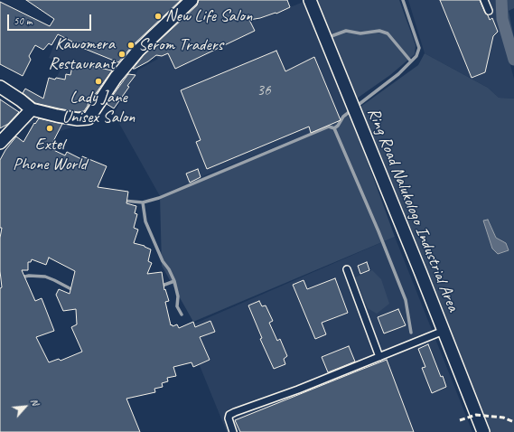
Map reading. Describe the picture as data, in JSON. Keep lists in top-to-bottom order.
{
  "streets": {
    "street": ["Ring Road Nalukologo Industrial Area"]
  },
  "places": [
    "New Life Salon",
    "Serom Traders",
    "Kawomera Restaurant",
    "Lady Jane Unisex Salon",
    "Extel Phone World"
  ],
  "house_numbers": ["36"],
  "scale_bar": "50 m",
  "north": "top right"
}
